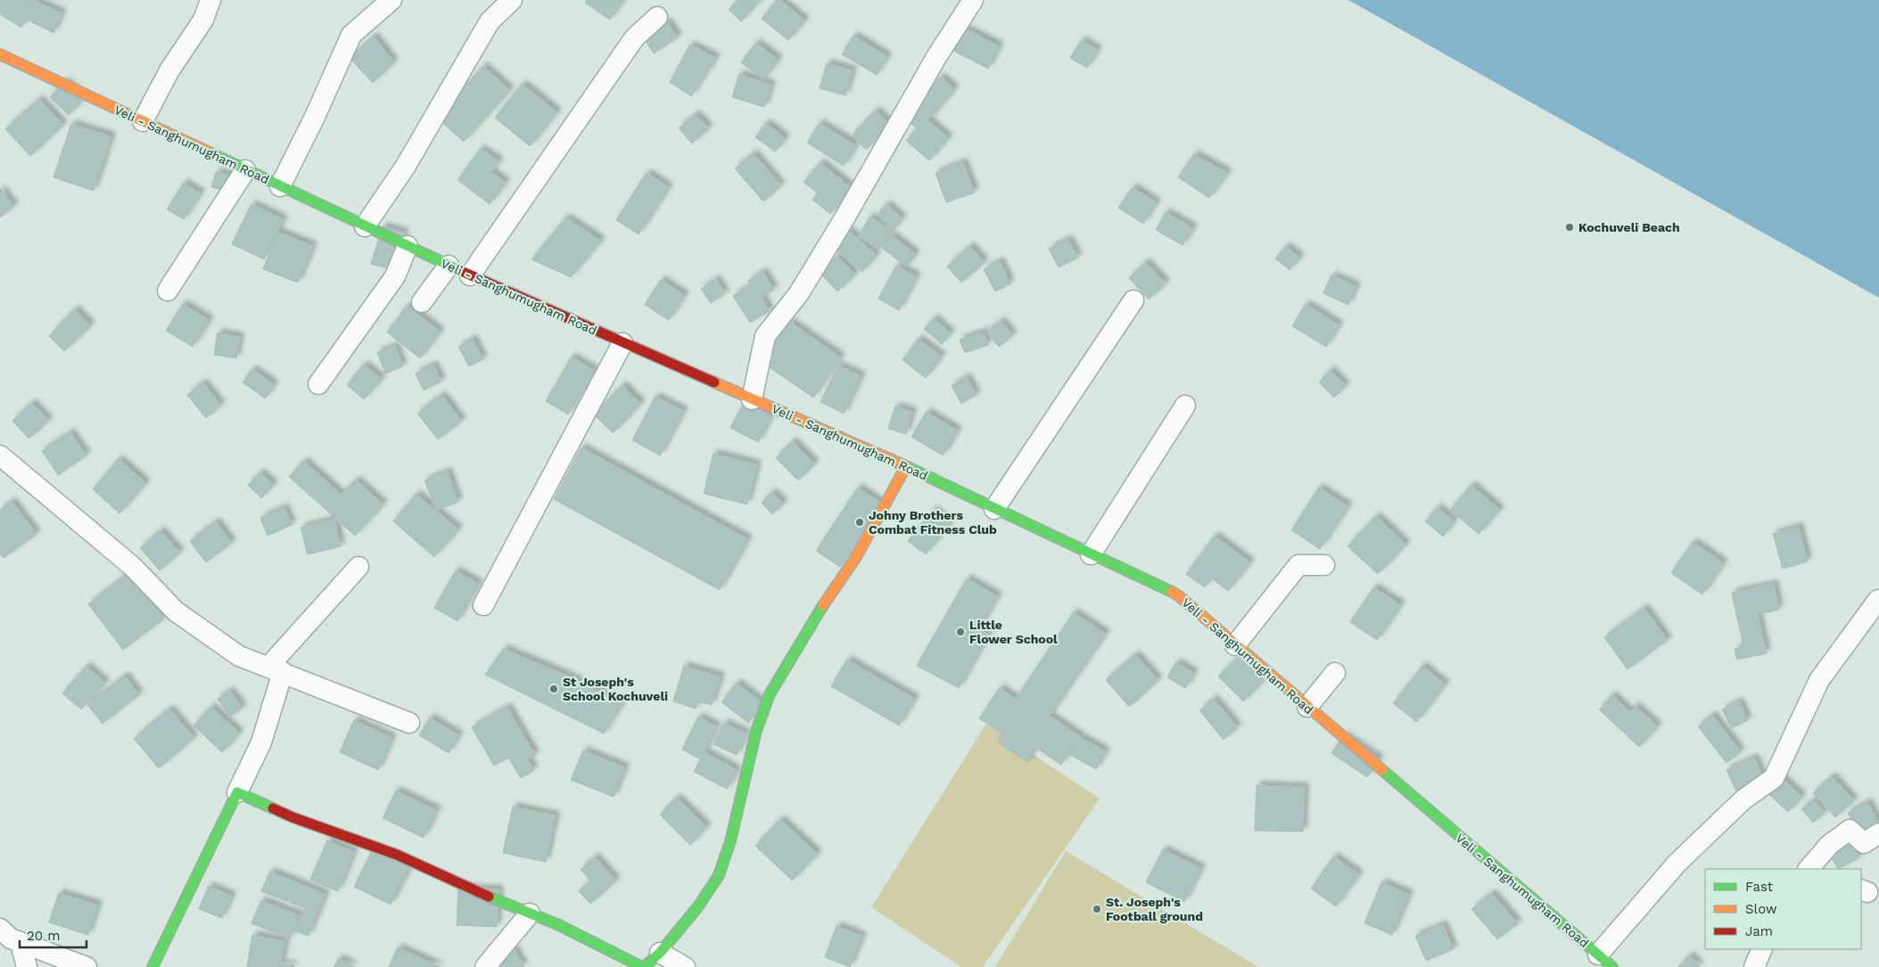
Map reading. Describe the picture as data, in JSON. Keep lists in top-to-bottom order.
{
  "streets": {
    "main road": ["Veli - Sanghumugham Road"]
  },
  "places": [
    "Kochuveli Beach",
    "Johny Brothers Combat Fitness Club",
    "Little Flower School",
    "St Joseph's School Kochuveli",
    "St. Joseph's Football ground"
  ],
  "legend": ["Fast", "Slow", "Jam"],
  "scale_bar": "20 m"
}
